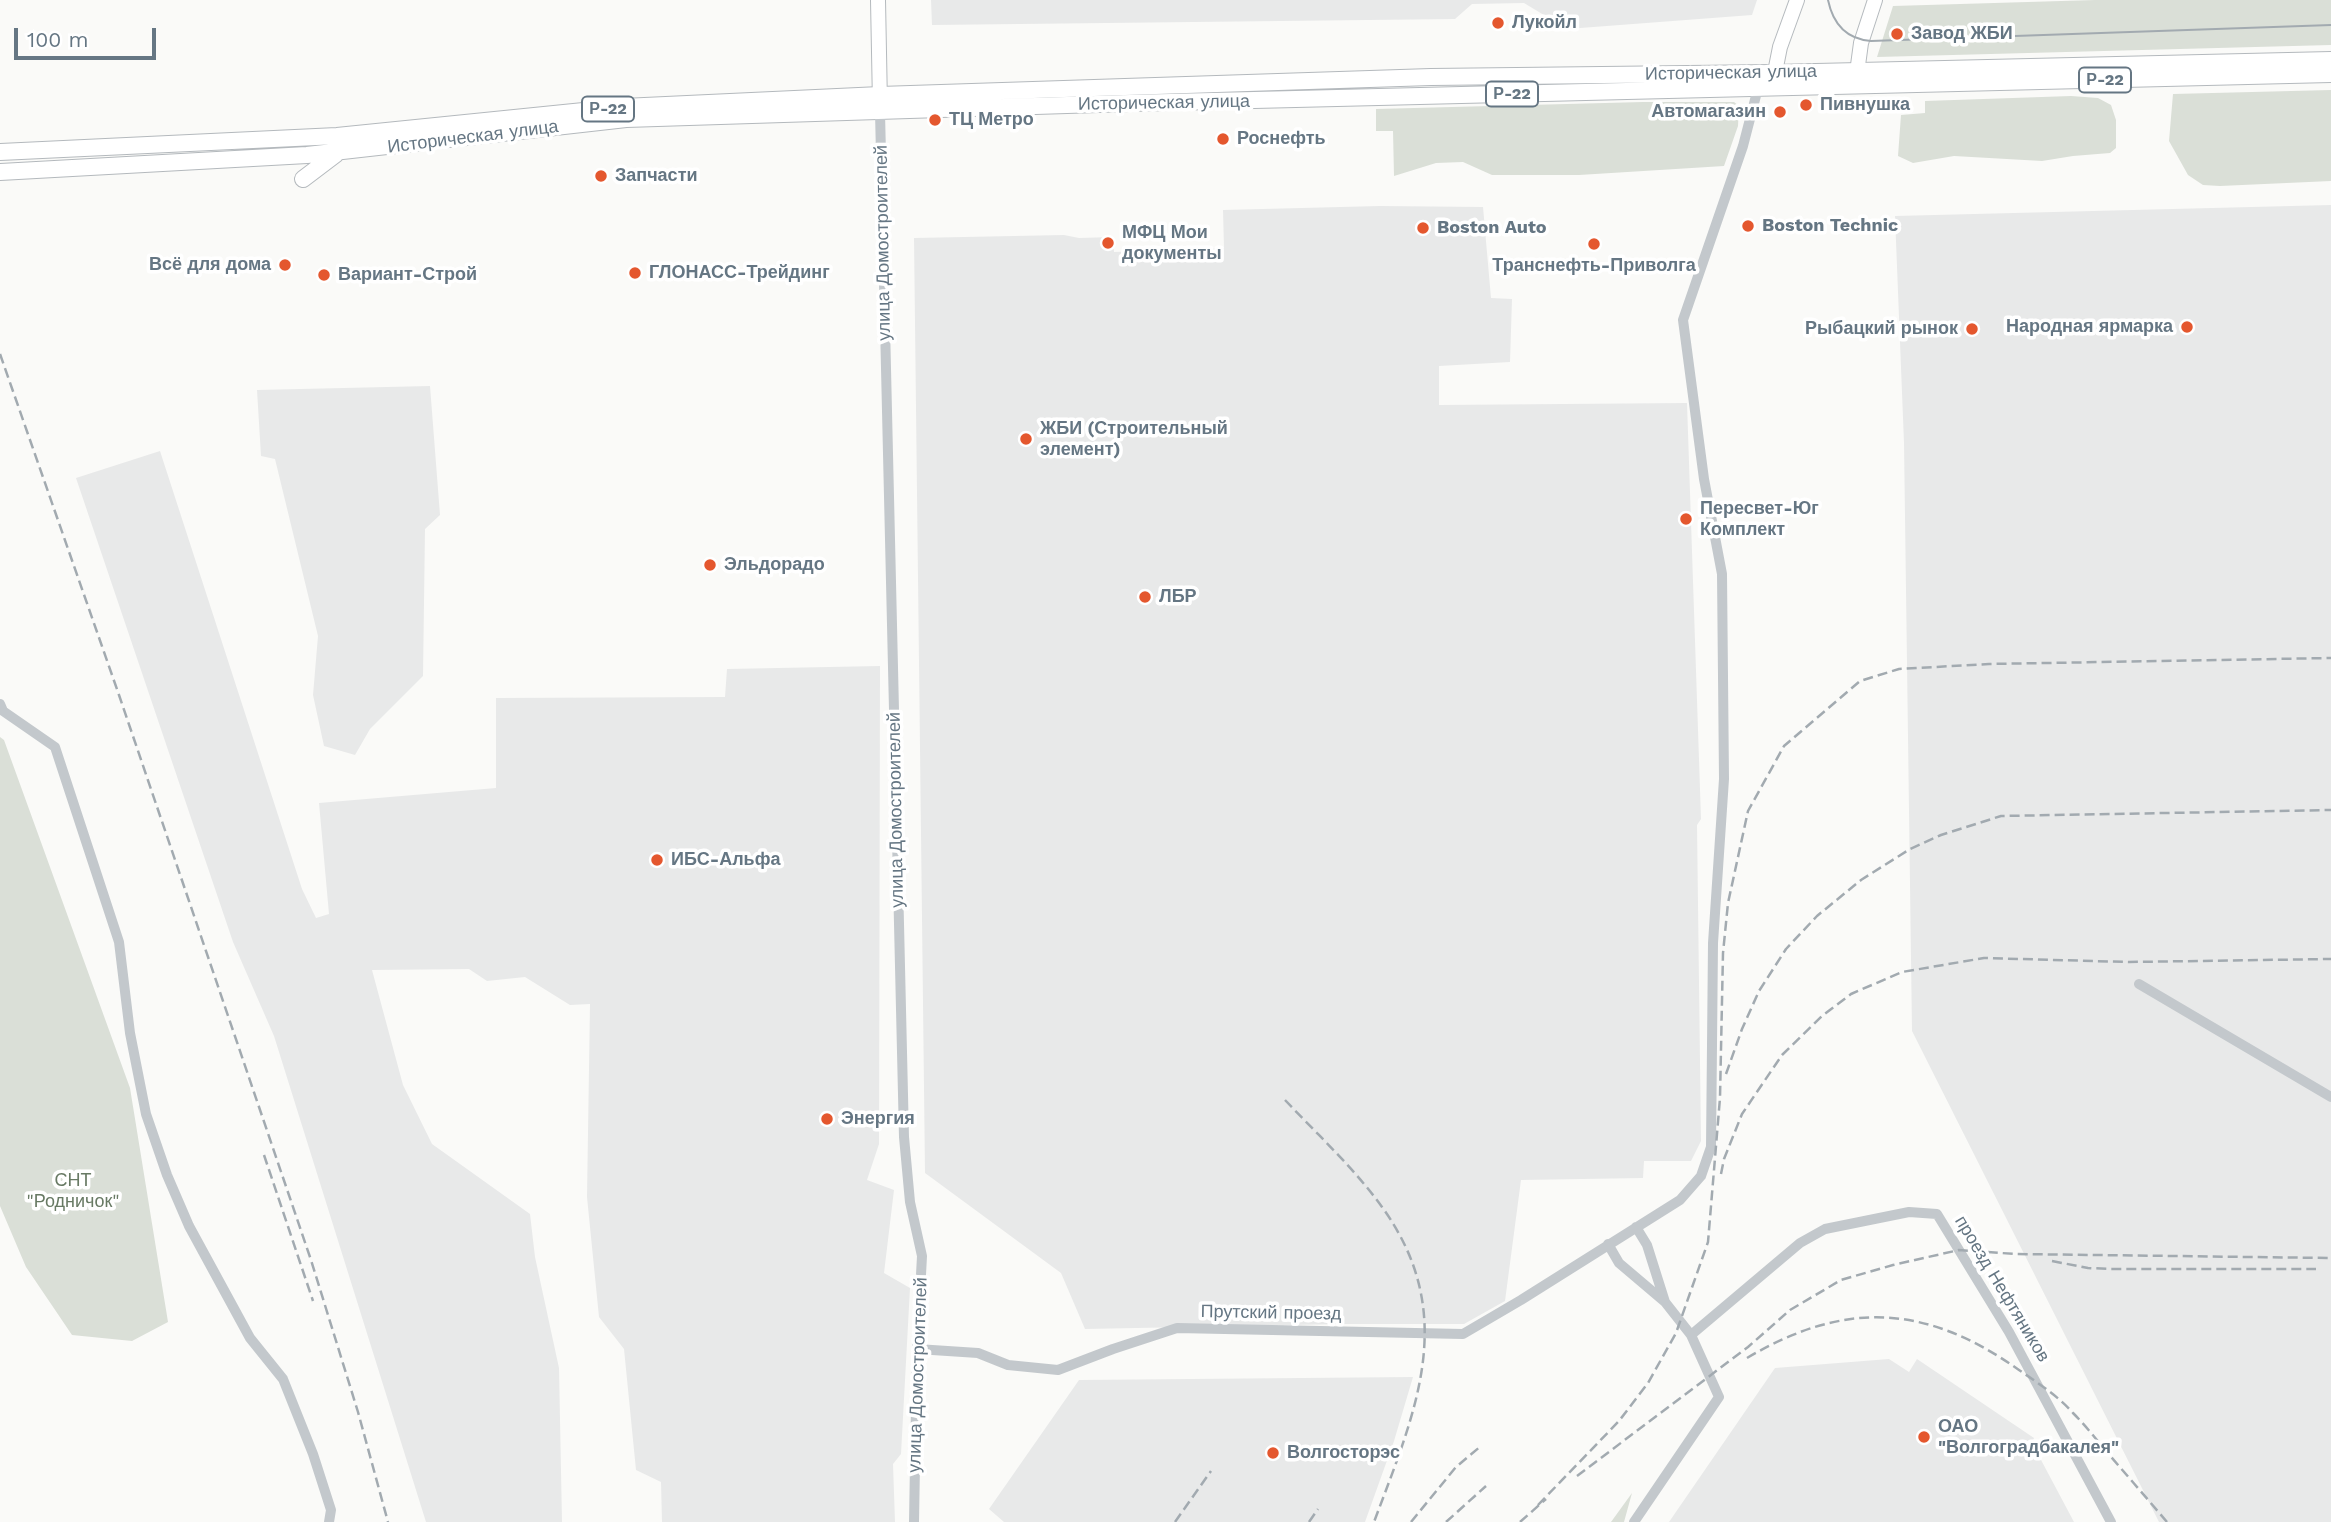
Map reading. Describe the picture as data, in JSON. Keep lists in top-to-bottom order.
{
  "streets": {
    "highway": ["Историческая улица", "Р-22"],
    "main road": ["улица Домостроителей"],
    "street": ["проезд Нефтяников", "Прутский проезд"]
  },
  "crossings": [
    ["Историческая улица", "улица Домостроителей"],
    ["Историческая улица", "Прутский проезд"],
    ["улица Домостроителей", "Прутский проезд"]
  ],
  "parks": ["СНТ \"Родничок\""],
  "places": [
    "Лукойл",
    "Завод ЖБИ",
    "Пивнушка",
    "Автомагазин",
    "ТЦ Метро",
    "Роснефть",
    "Запчасти",
    "Boston Technic",
    "Boston Auto",
    "МФЦ Мои документы",
    "Транснефть-Приволга",
    "Всё для дома",
    "ГЛОНАСС-Трейдинг",
    "Вариант-Строй",
    "Народная ярмарка",
    "Рыбацкий рынок",
    "ЖБИ (Строительный элемент)",
    "Пересвет-Юг Комплект",
    "Эльдорадо",
    "ЛБР",
    "ИБС-Альфа",
    "Энергия",
    "ОАО \"Волгоградбакалея\"",
    "Волгосторэс"
  ],
  "scale_bar": "100 m"
}
